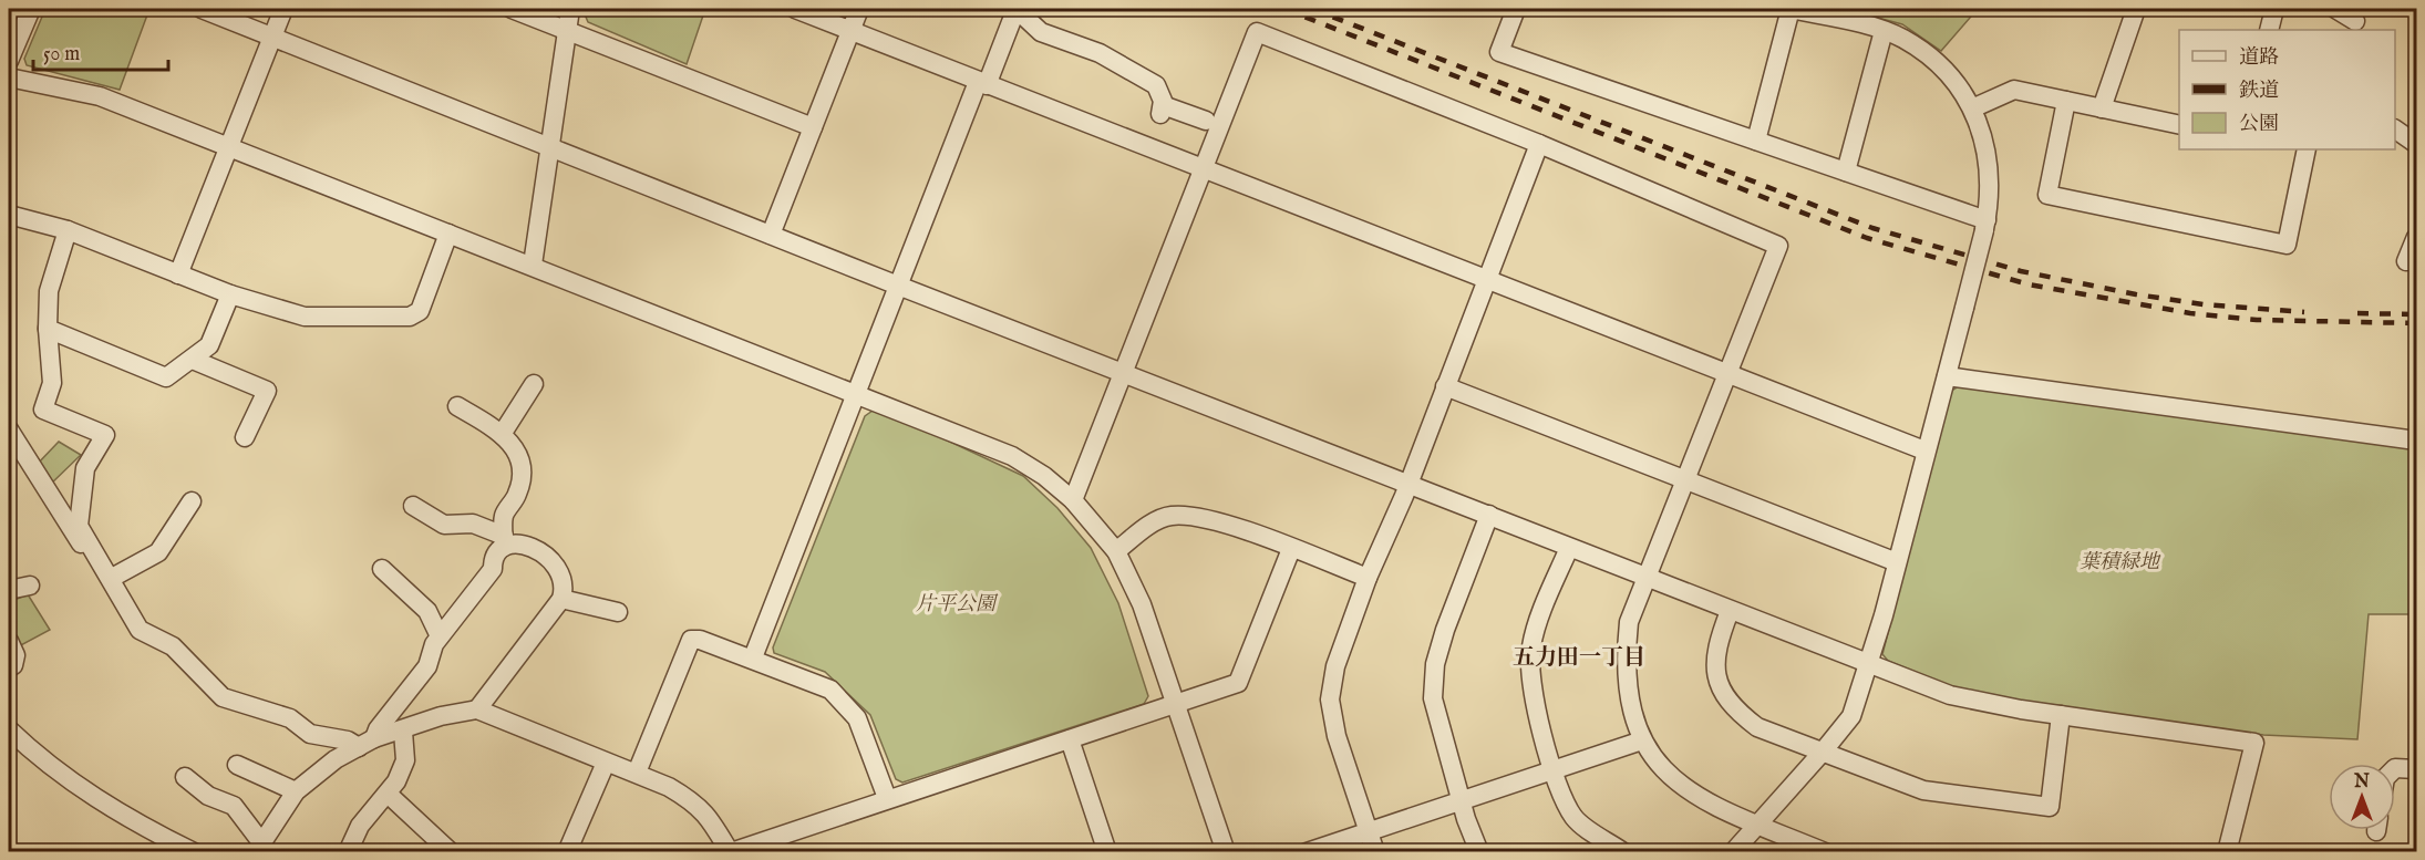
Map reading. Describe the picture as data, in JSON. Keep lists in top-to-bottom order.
{
  "districts": ["五力田一丁目"],
  "parks": ["葉積緑地", "片平公園"],
  "legend": ["道路", "鉄道", "公園"],
  "scale_bar": "50 m",
  "north": "top"
}
